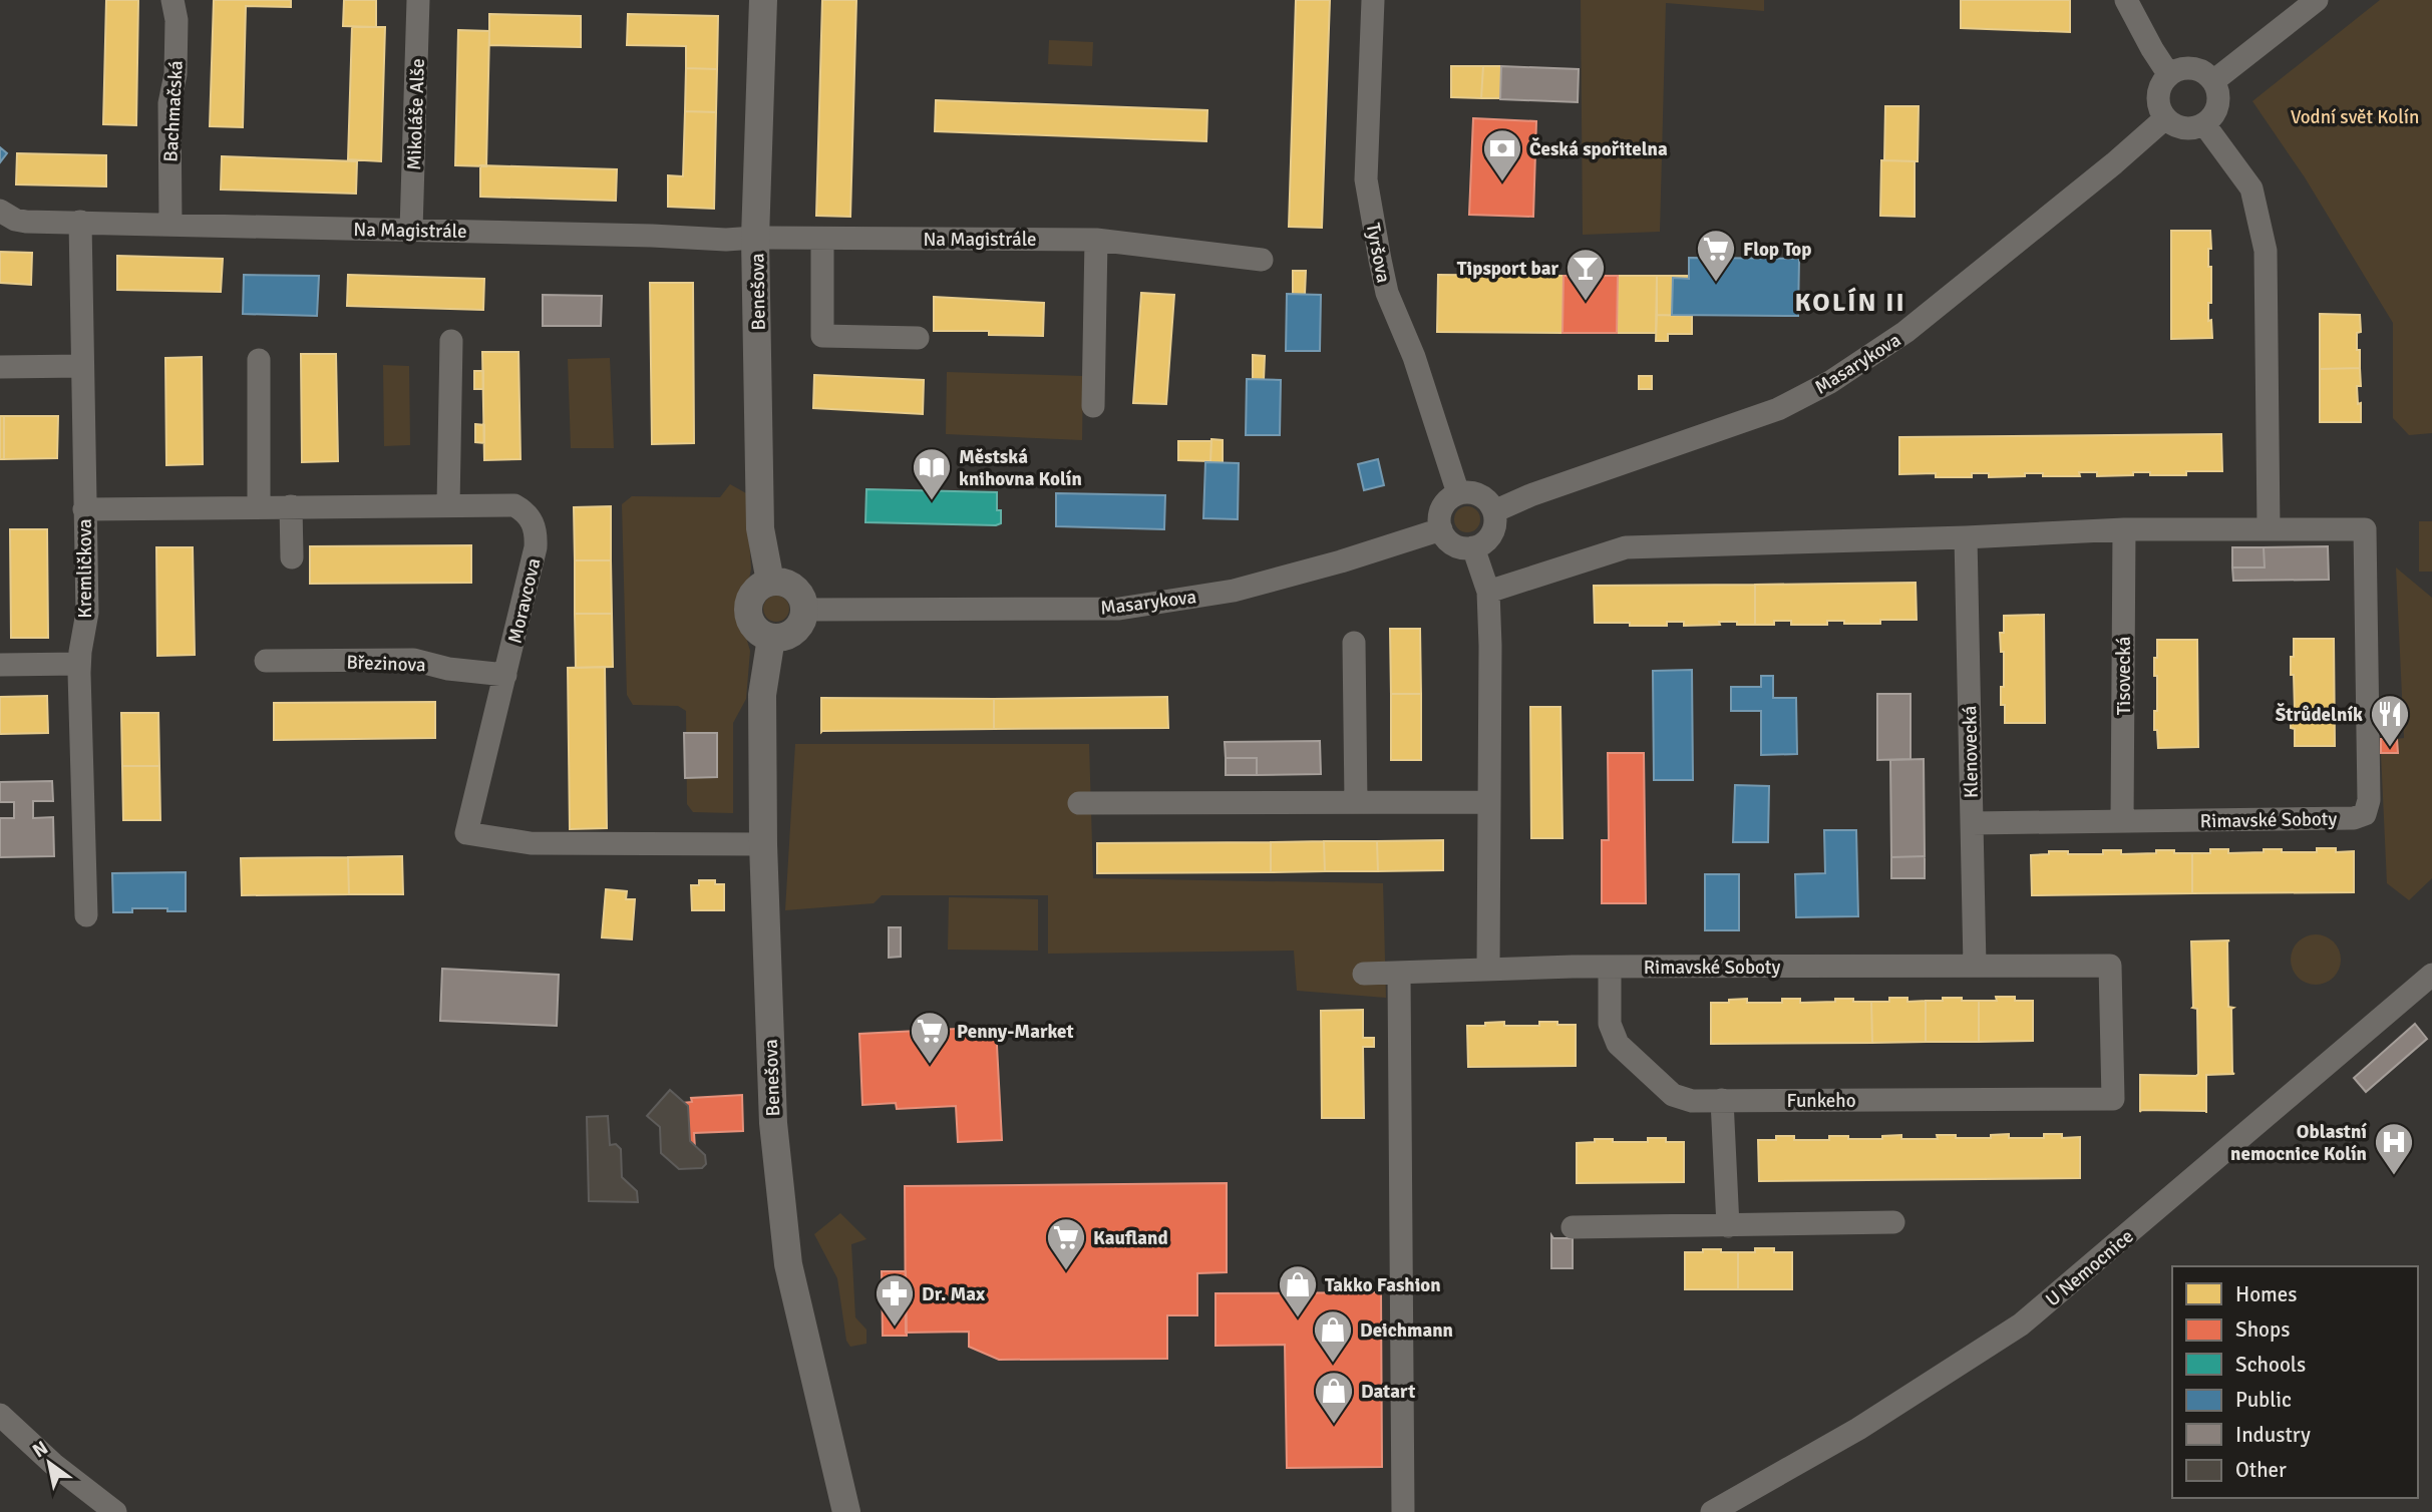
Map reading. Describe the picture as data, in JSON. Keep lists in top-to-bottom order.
{
  "streets": {
    "street": [
      "Bachmačská",
      "Mikoláše Alše",
      "Na Magistrále",
      "Tyršova",
      "Benešova",
      "Masarykova",
      "Kremličkova",
      "Moravcova",
      "Březinova",
      "Tisovecká",
      "Klenovecká",
      "Rimavské Soboty",
      "Funkeho",
      "U Nemocnice"
    ]
  },
  "crossings": [
    ["Bachmačská", "Na Magistrále"],
    ["Mikoláše Alše", "Na Magistrále"],
    ["Na Magistrále", "Benešova"],
    ["Na Magistrále", "Kremličkova"],
    ["Tyršova", "Masarykova"],
    ["Benešova", "Masarykova"],
    ["Benešova", "Moravcova"],
    ["Kremličkova", "Moravcova"],
    ["Moravcova", "Březinova"],
    ["Tisovecká", "Rimavské Soboty"],
    ["Klenovecká", "Rimavské Soboty"],
    ["Rimavské Soboty", "Funkeho"]
  ],
  "districts": ["KOLÍN II"],
  "parks": ["Vodní svět Kolín"],
  "places": {
    "bank": ["Česká spořitelna"],
    "supermarket": ["Flop Top", "Penny-Market", "Kaufland"],
    "bar": ["Tipsport bar"],
    "library": ["Městská knihovna Kolín"],
    "restaurant": ["Štrůdelník"],
    "hospital": ["Oblastní nemocnice Kolín"],
    "shop": ["Takko Fashion", "Deichmann", "Datart"],
    "pharmacy": ["Dr. Max"]
  },
  "legend": [
    "Homes",
    "Shops",
    "Schools",
    "Public",
    "Industry",
    "Other"
  ],
  "north": "top left"
}
